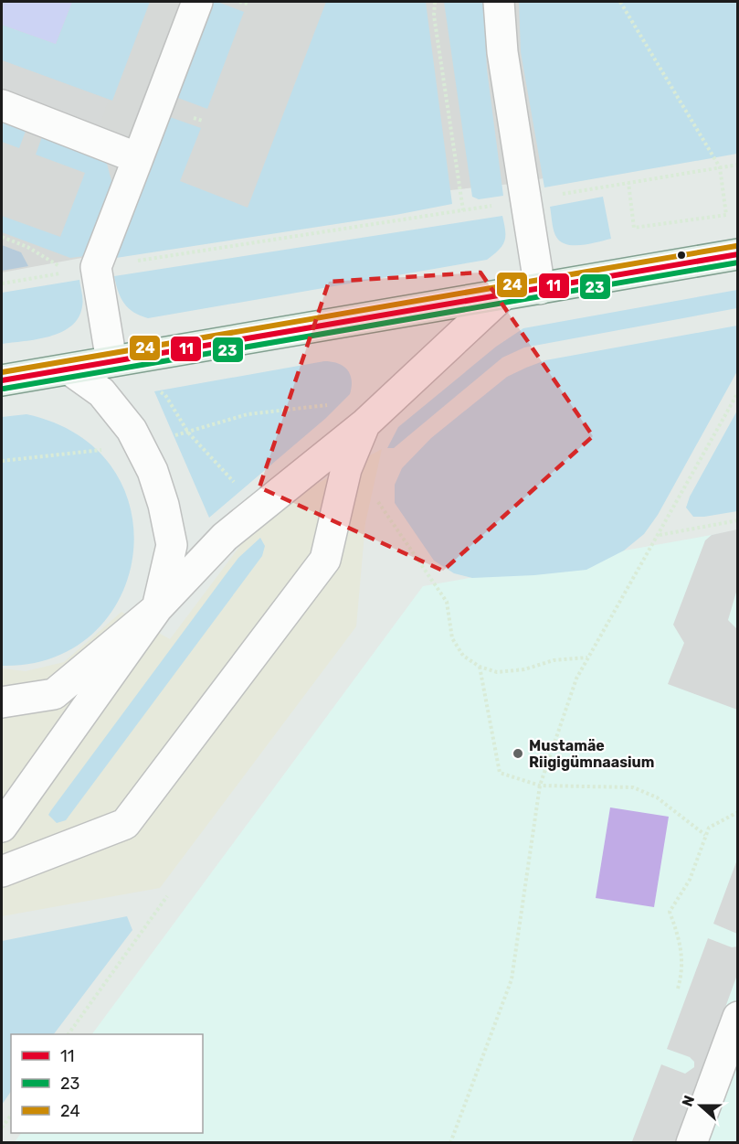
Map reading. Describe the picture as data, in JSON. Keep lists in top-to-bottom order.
{
  "places": ["Mustamäe Riigigümnaasium"],
  "lines": ["transit line 24", "transit line 11", "transit line 23"],
  "legend": ["11", "23", "24"],
  "north": "left"
}
